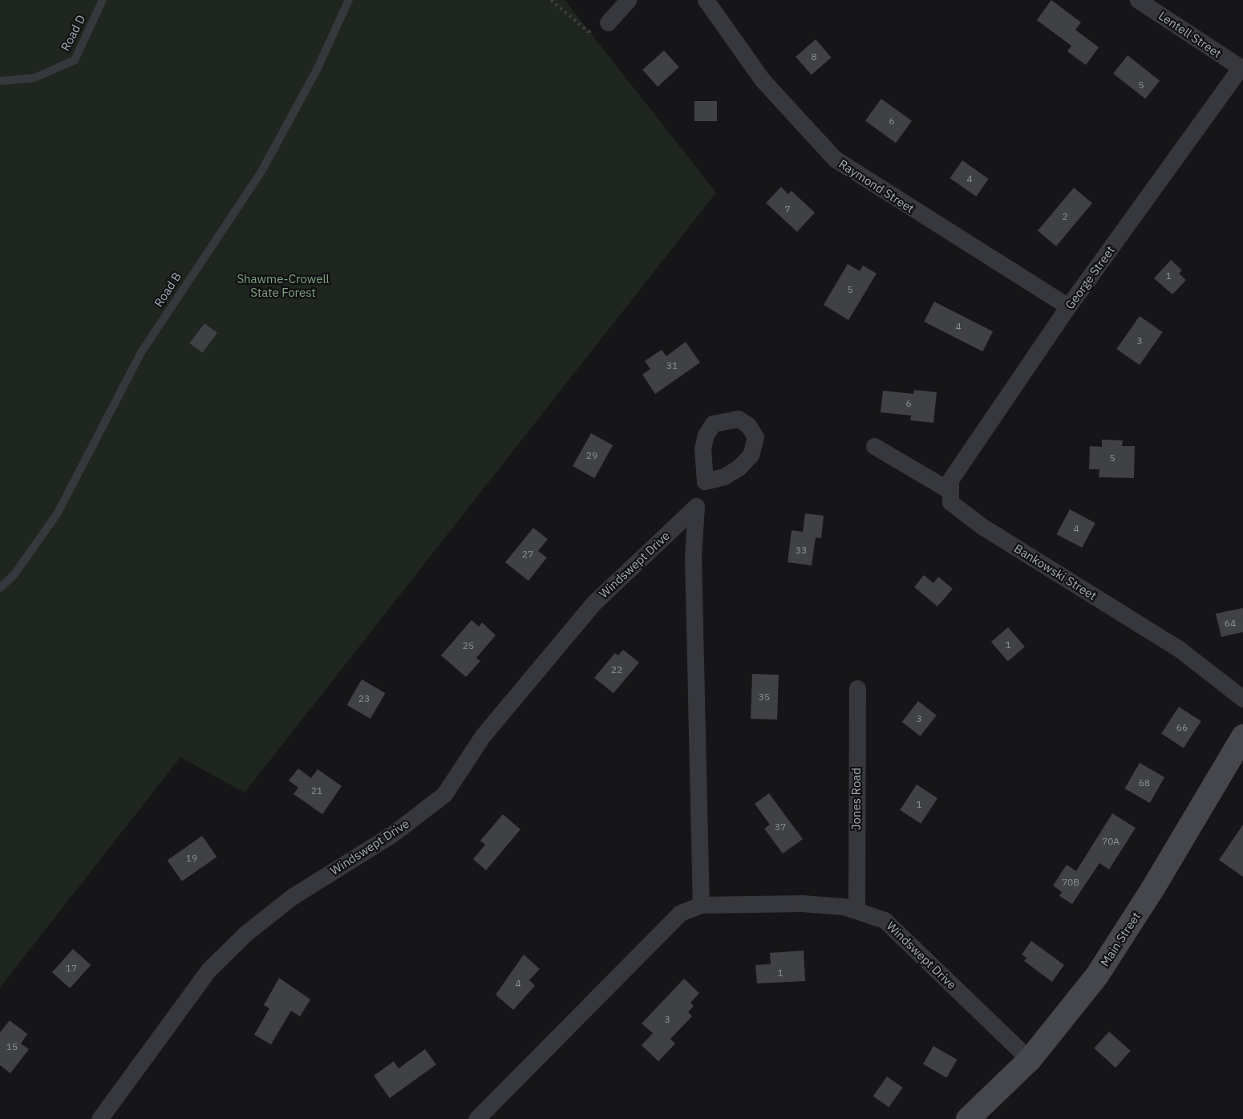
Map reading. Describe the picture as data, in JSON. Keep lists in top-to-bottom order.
{
  "streets": {
    "main road": ["Main Street"],
    "street": [
      "Lentell Street",
      "Raymond Street",
      "George Street",
      "Windswept Drive",
      "Bankowski Street",
      "Jones Road"
    ],
    "lane": ["Road D", "Road B"]
  },
  "crossings": [
    ["Lentell Street", "George Street"],
    ["Raymond Street", "George Street"],
    ["George Street", "Bankowski Street"],
    ["Windswept Drive", "Jones Road"],
    ["Windswept Drive", "Main Street"]
  ],
  "parks": ["Shawme-Crowell State Forest"],
  "house_numbers": [
    "8",
    "5",
    "6",
    "4",
    "7",
    "2",
    "1",
    "5",
    "4",
    "3",
    "31",
    "6",
    "29",
    "5",
    "4",
    "33",
    "27",
    "64",
    "1",
    "25",
    "22",
    "35",
    "23",
    "3",
    "66",
    "68",
    "21",
    "1",
    "37",
    "70A",
    "19",
    "70B",
    "17",
    "1",
    "4",
    "3",
    "15"
  ]
}
